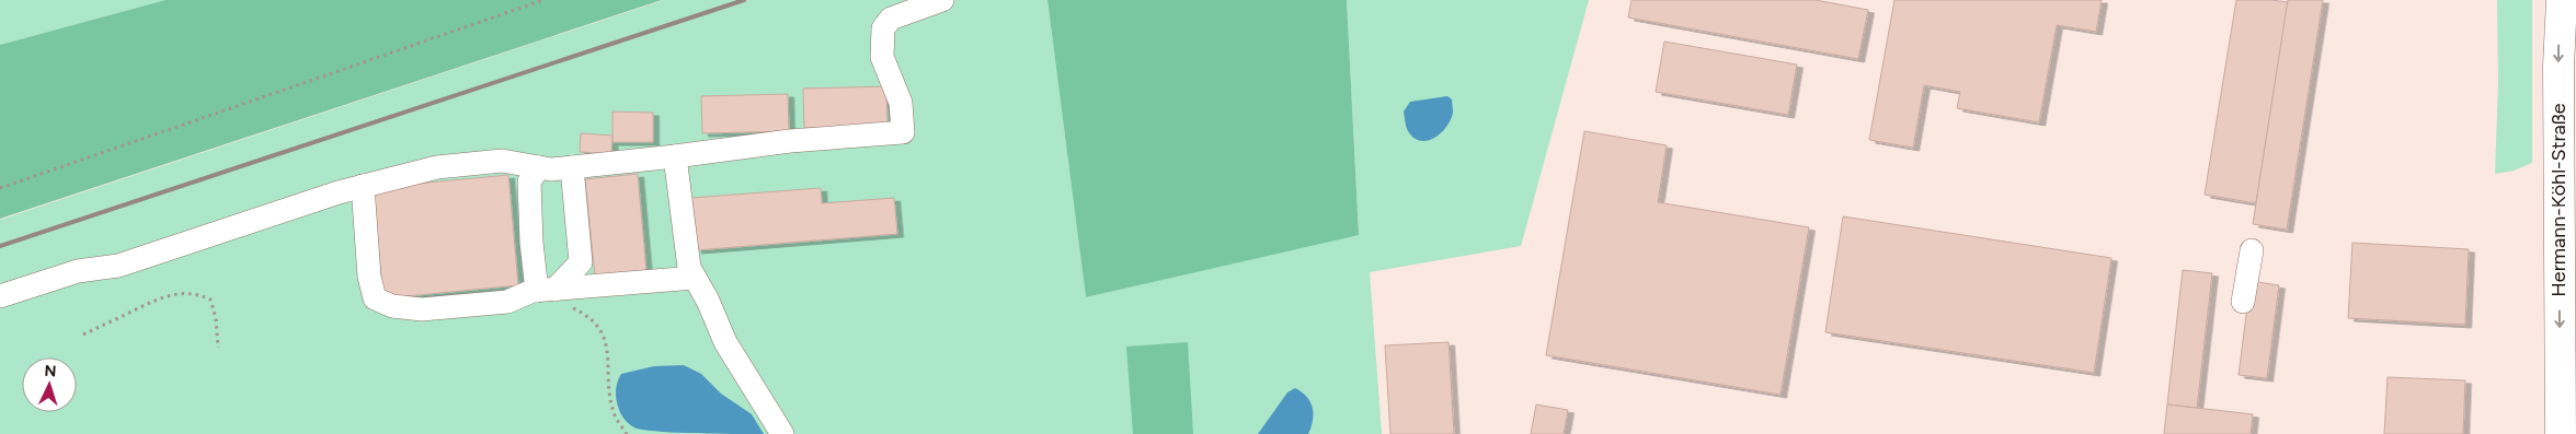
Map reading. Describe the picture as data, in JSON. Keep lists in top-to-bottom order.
{
  "streets": {
    "main road": ["Hermann-Köhl-Straße"]
  },
  "one_way": ["Hermann-Köhl-Straße"],
  "north": "top"
}
